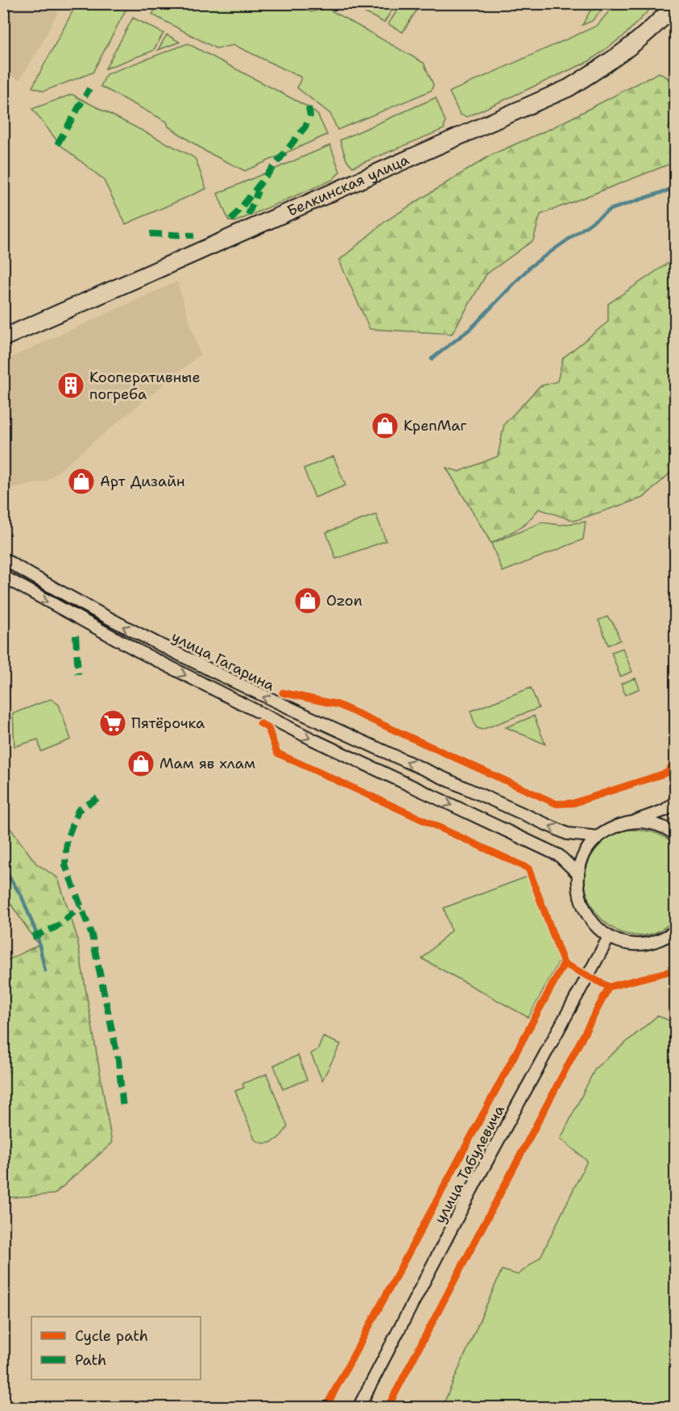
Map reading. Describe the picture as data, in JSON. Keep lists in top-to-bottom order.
{
  "streets": {
    "main road": ["Белкинская улица"],
    "street": ["улица Гагарина", "улица Табулевича"]
  },
  "places": {
    "building": ["Кооперативные погреба"],
    "shop": [
      "КрепМаг",
      "Арт Дизайн",
      "Ozon",
      "Мам яв хлам"
    ],
    "supermarket": ["Пятёрочка"]
  },
  "legend": ["Cycle path", "Path"]
}
